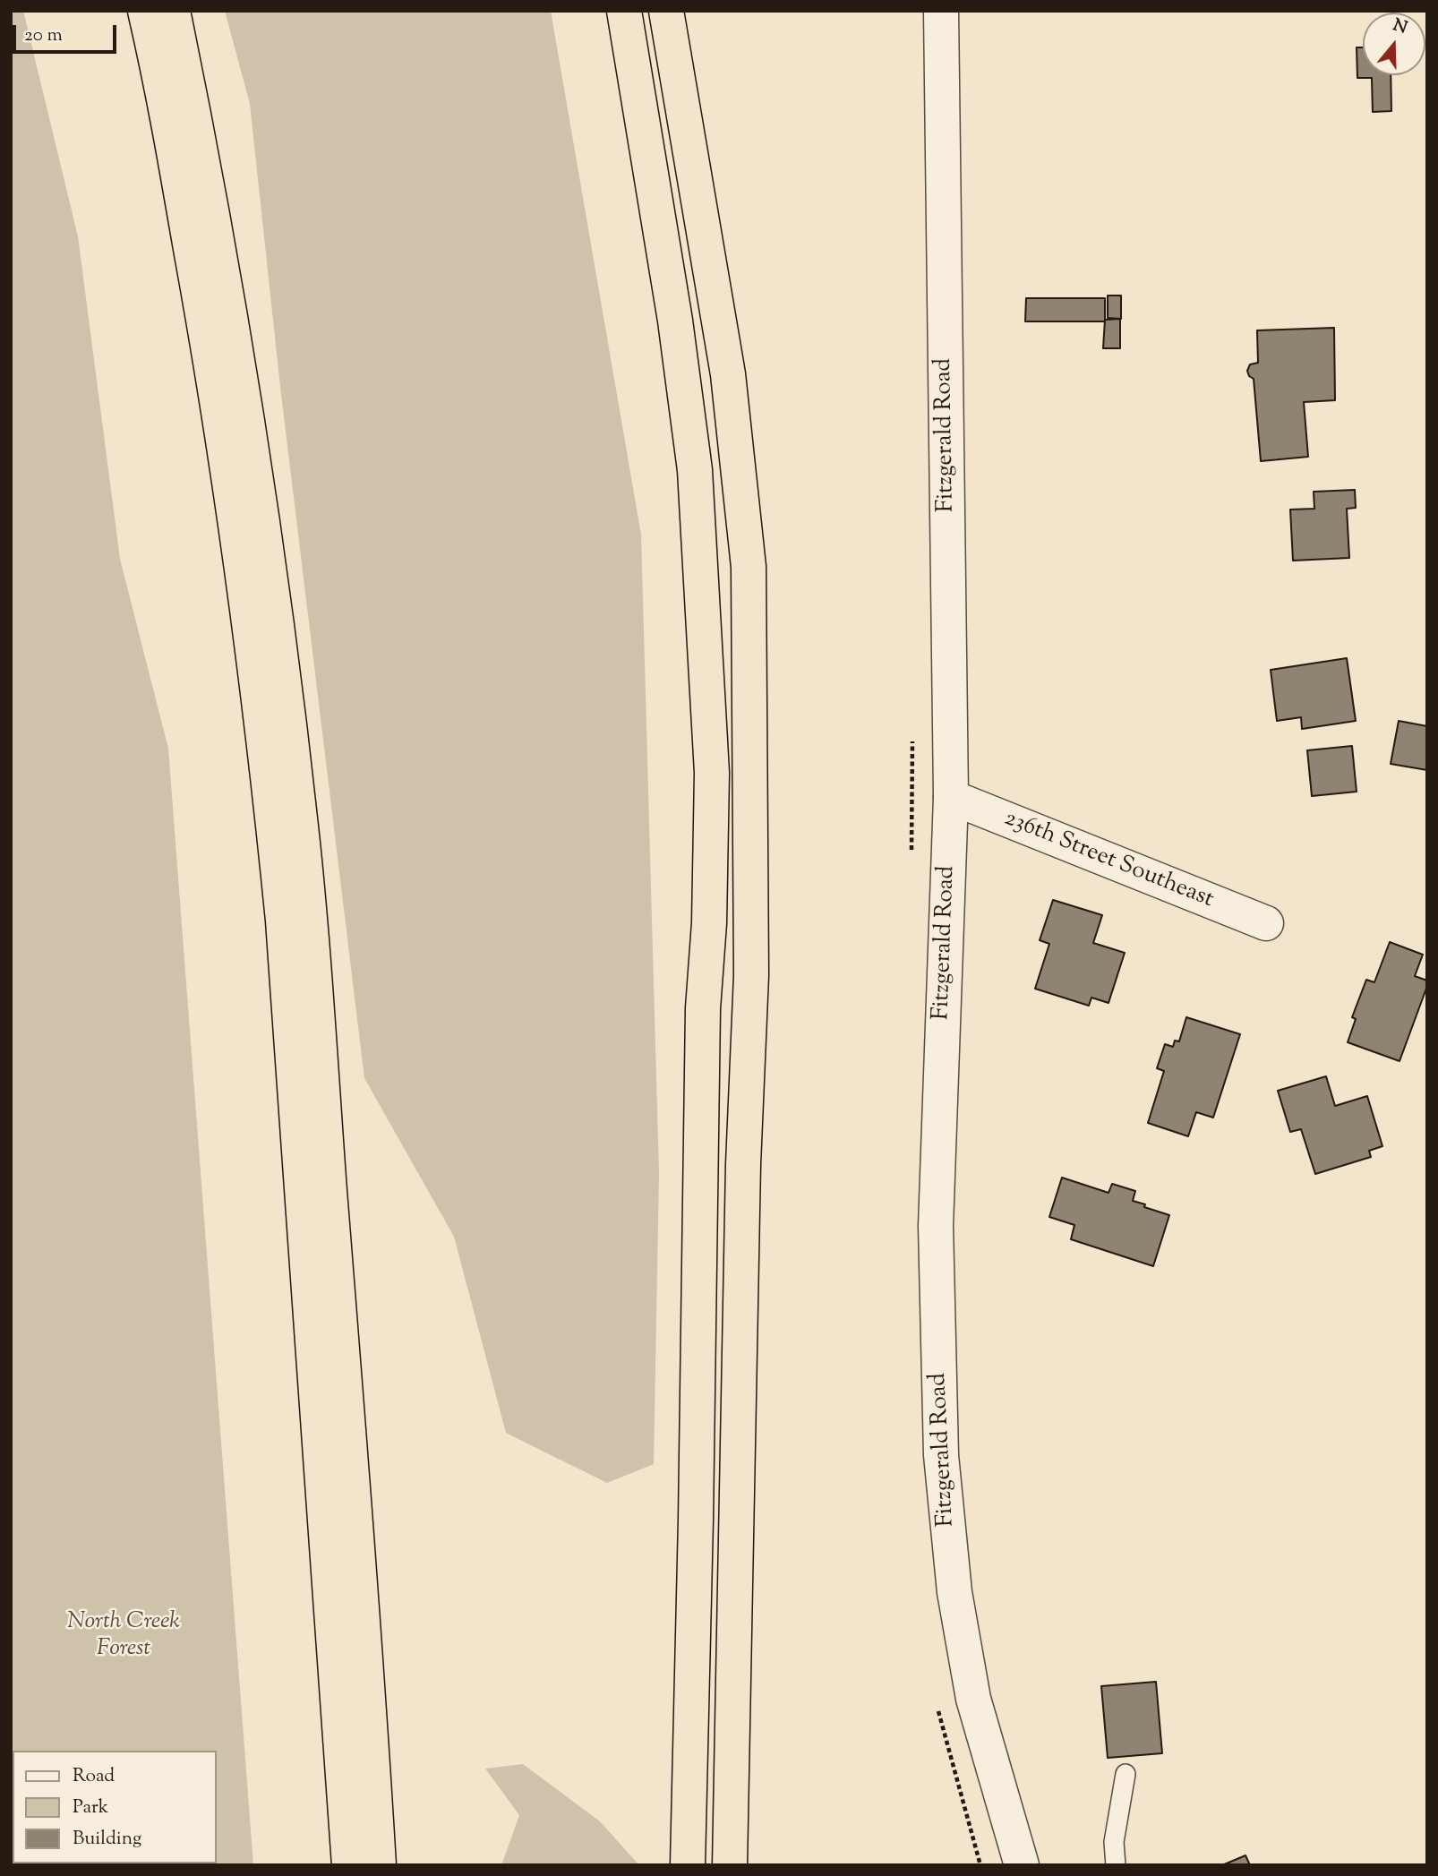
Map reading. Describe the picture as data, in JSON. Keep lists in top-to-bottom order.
{
  "streets": {
    "street": ["Fitzgerald Road", "236th Street Southeast"]
  },
  "crossings": [
    ["Fitzgerald Road", "236th Street Southeast"]
  ],
  "parks": ["North Creek Forest"],
  "legend": ["Road", "Park", "Building"],
  "scale_bar": "20 m",
  "north": "top"
}
